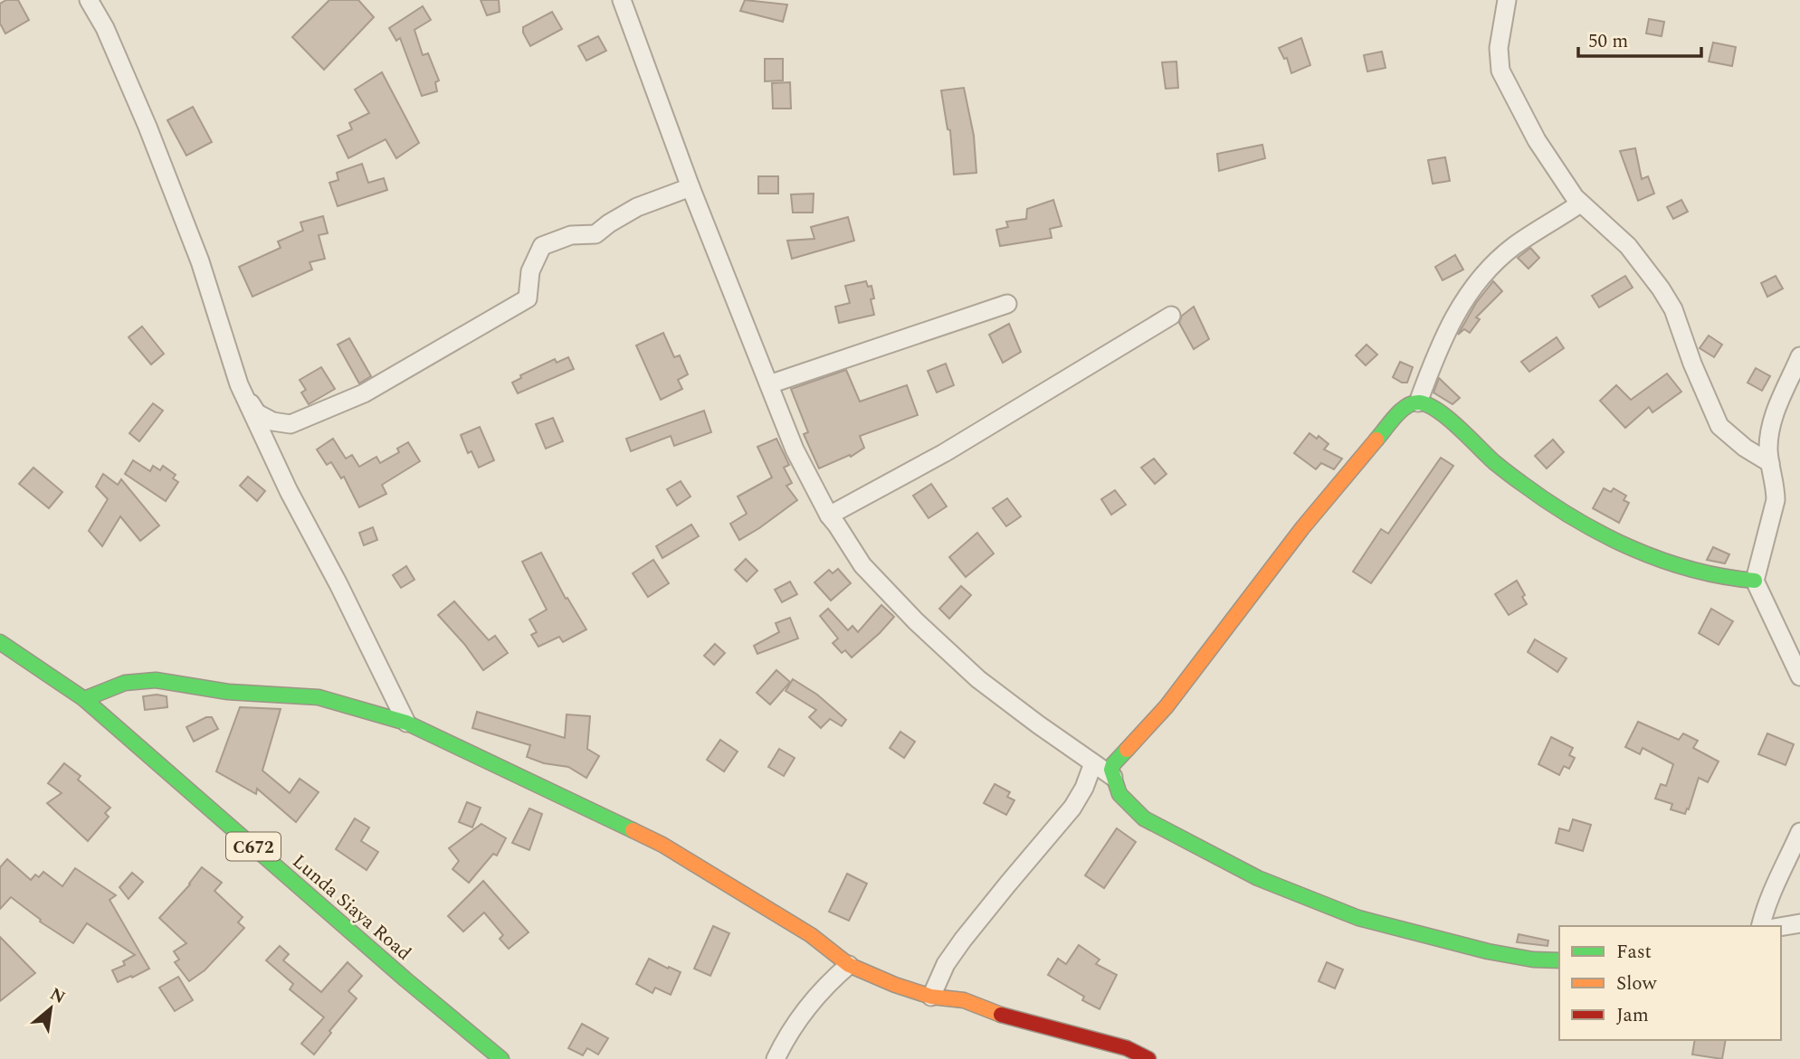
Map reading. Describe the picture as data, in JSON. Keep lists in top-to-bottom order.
{
  "streets": {
    "street": ["C672", "Lunda Siaya Road"]
  },
  "legend": ["Fast", "Slow", "Jam"],
  "scale_bar": "50 m",
  "north": "top right"
}
